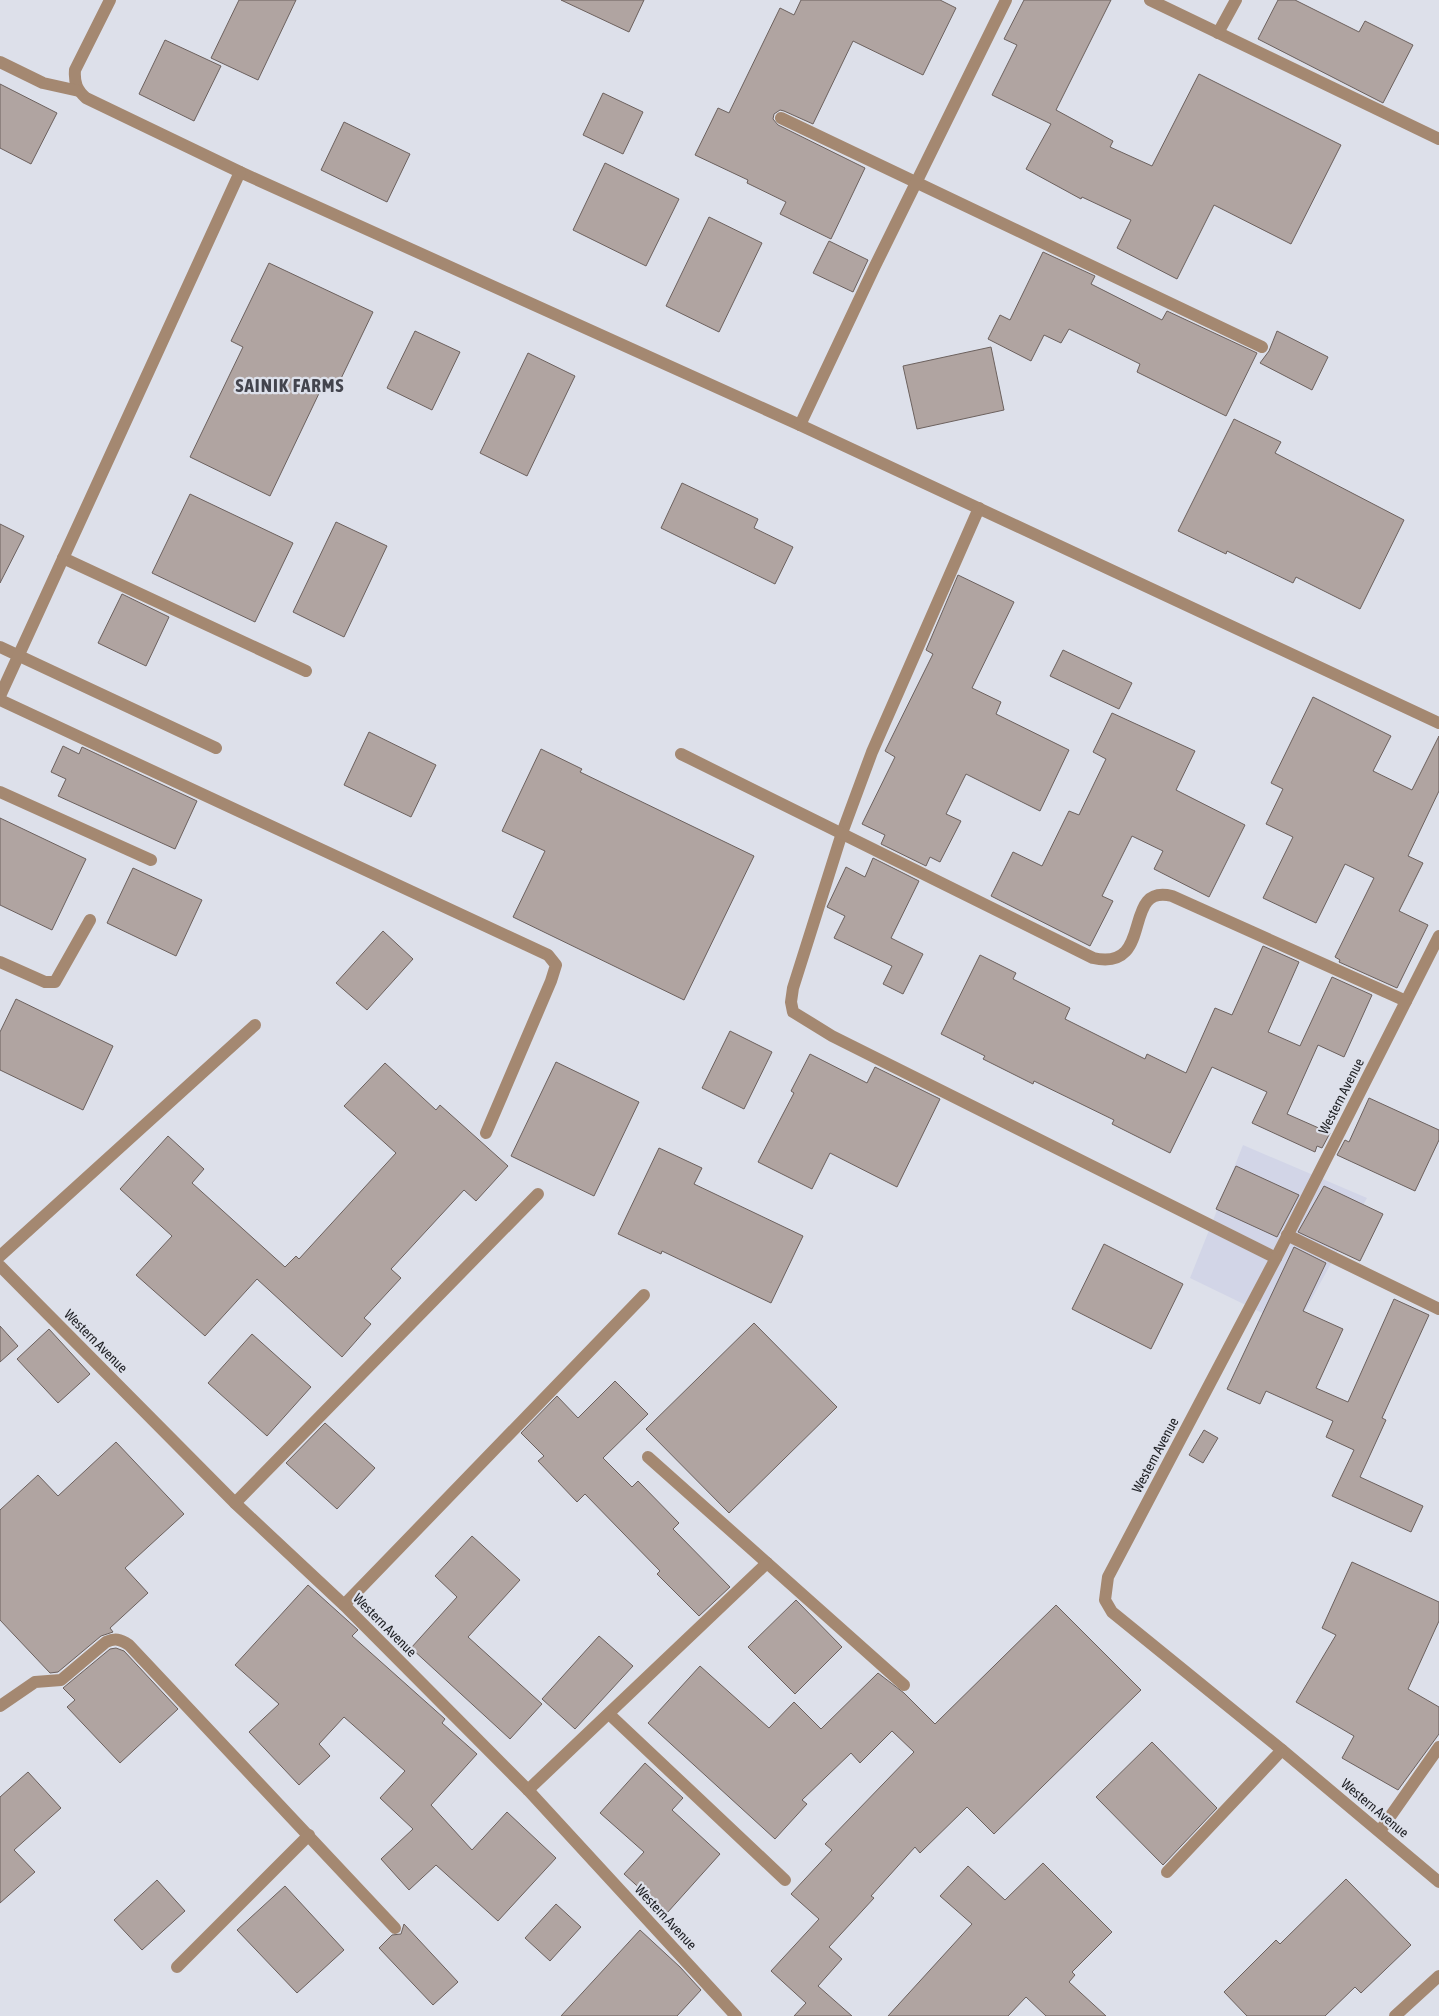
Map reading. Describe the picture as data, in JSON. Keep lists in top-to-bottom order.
{
  "streets": {
    "street": ["Western Avenue"]
  },
  "districts": ["SAINIK FARMS"]
}
